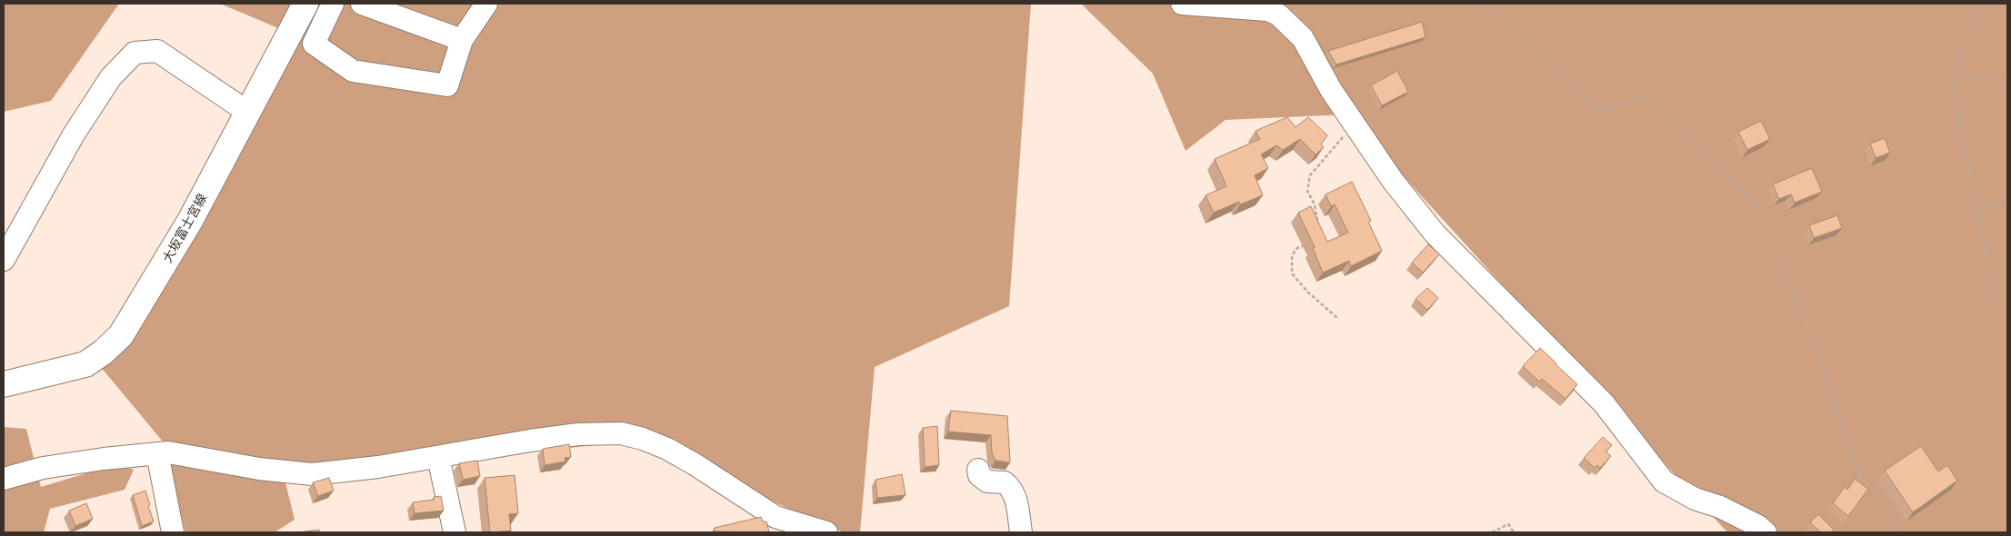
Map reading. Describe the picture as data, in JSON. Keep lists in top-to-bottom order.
{
  "streets": {
    "main road": ["大坂富士宮線"]
  }
}
